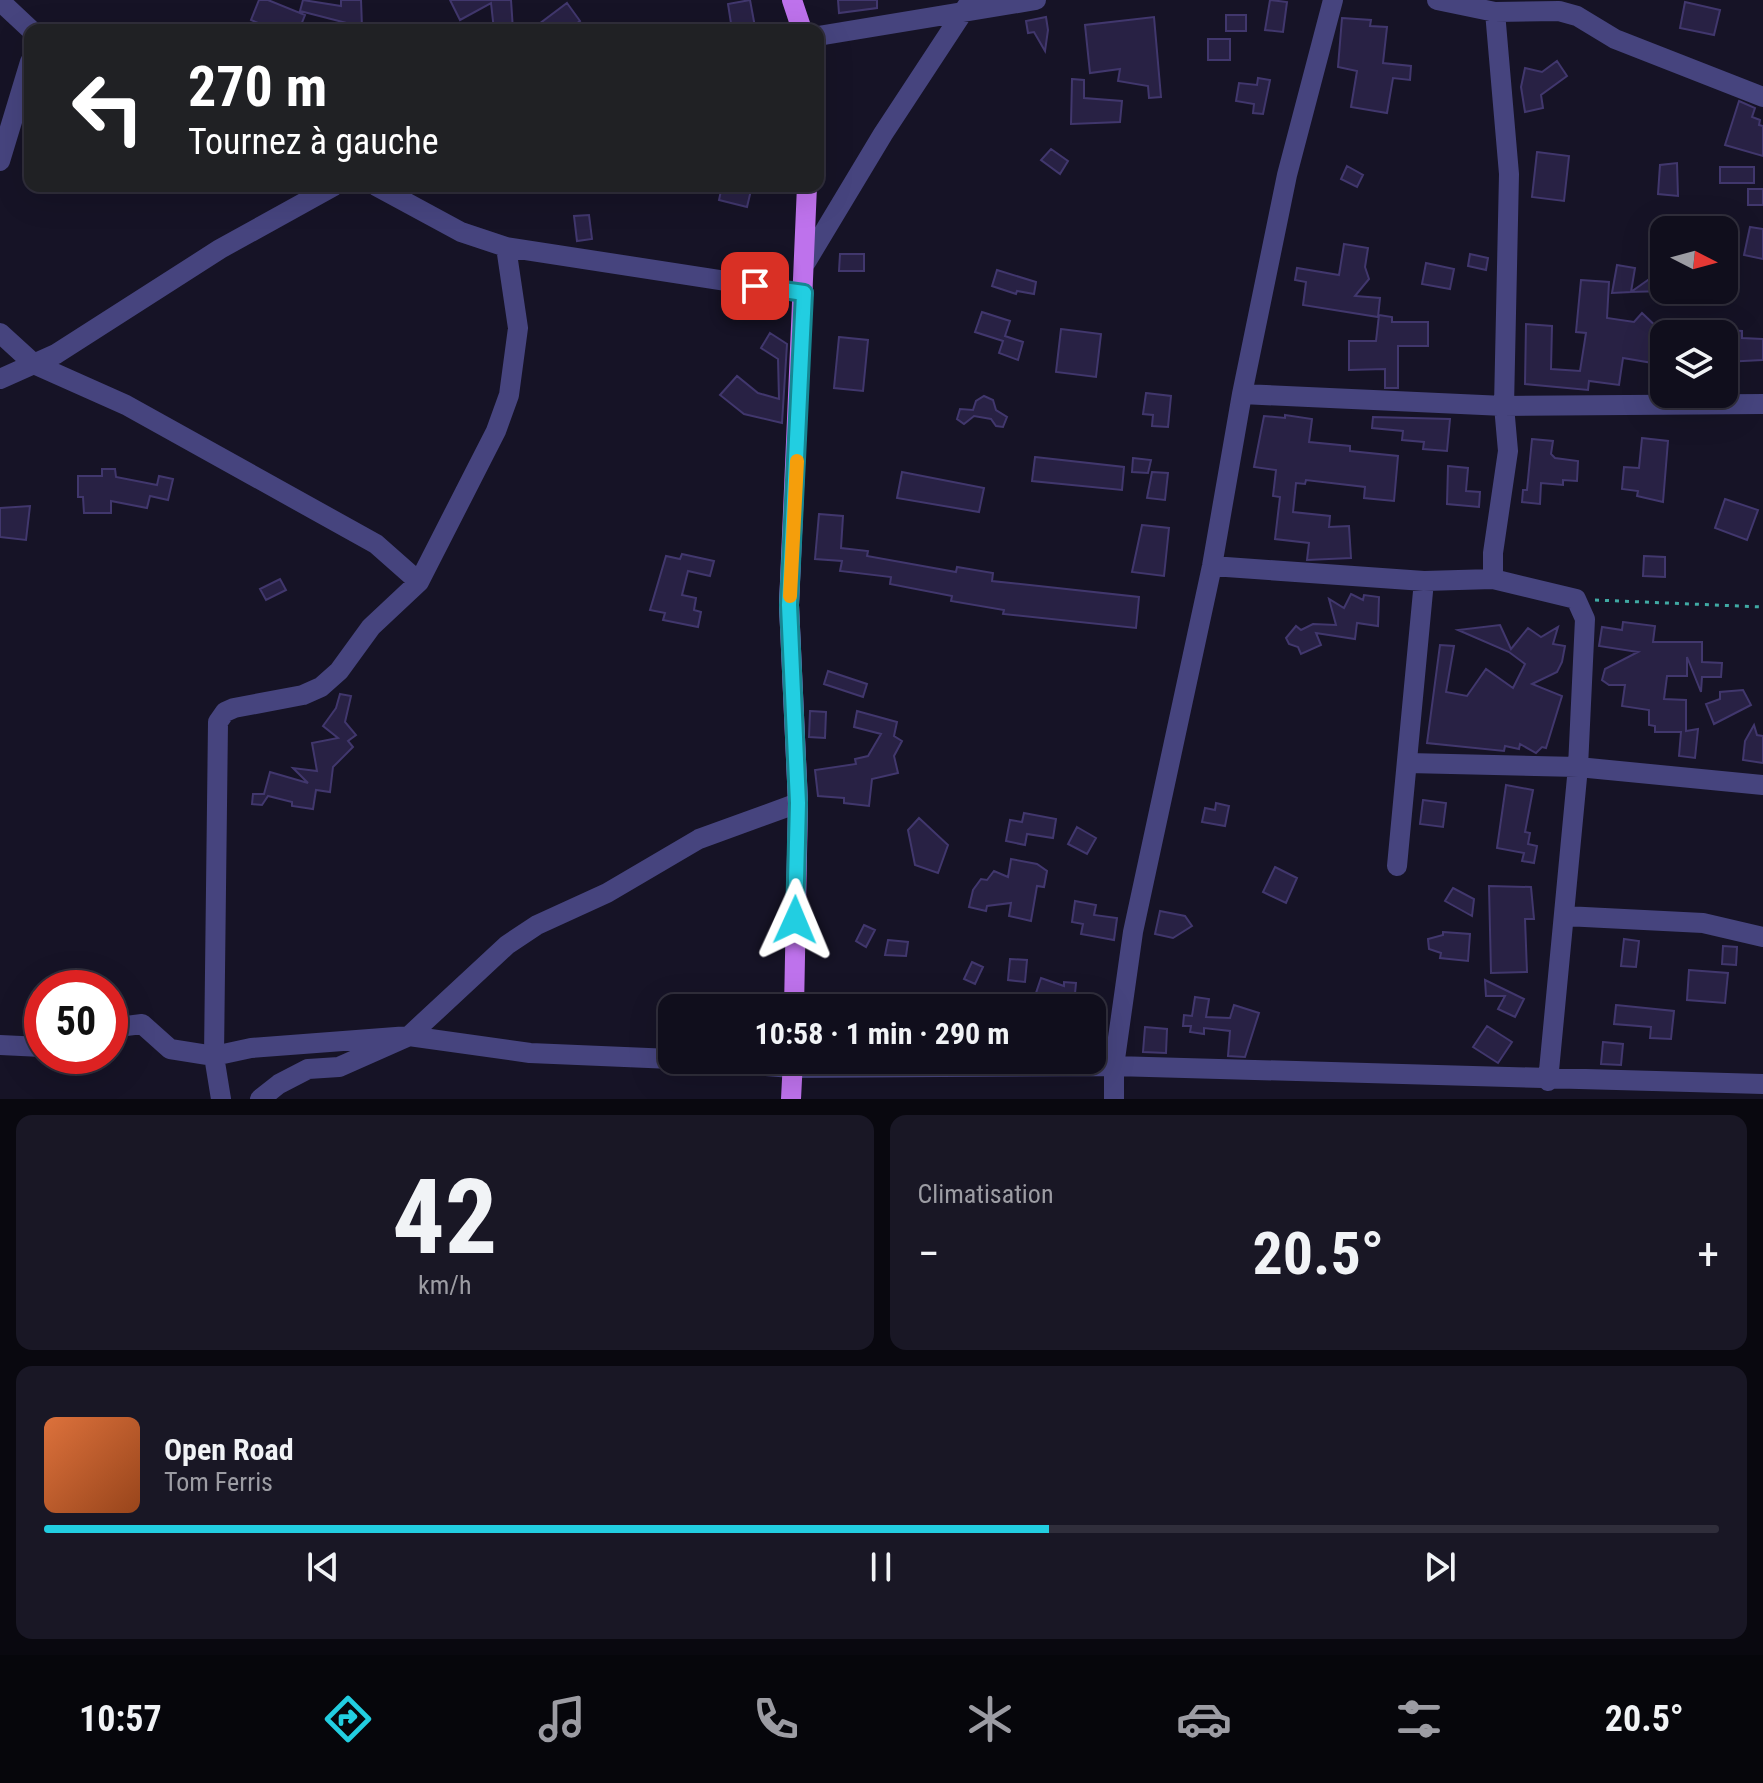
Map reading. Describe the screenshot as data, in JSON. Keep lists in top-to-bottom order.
{
  "north": "right",
  "page": {
    "turn": ["270 m", "Tournez à gauche"],
    "limit": "50",
    "trip": "10:58 · 1 min · 290 m",
    "tile": [
      ["42", "km/h"],
      "Climatisation"
    ],
    "heat": ["−", "20.5°", "+"],
    "song": ["Open Road", "Tom Ferris"],
    "tabs": ["10:57", "20.5°"]
  }
}
